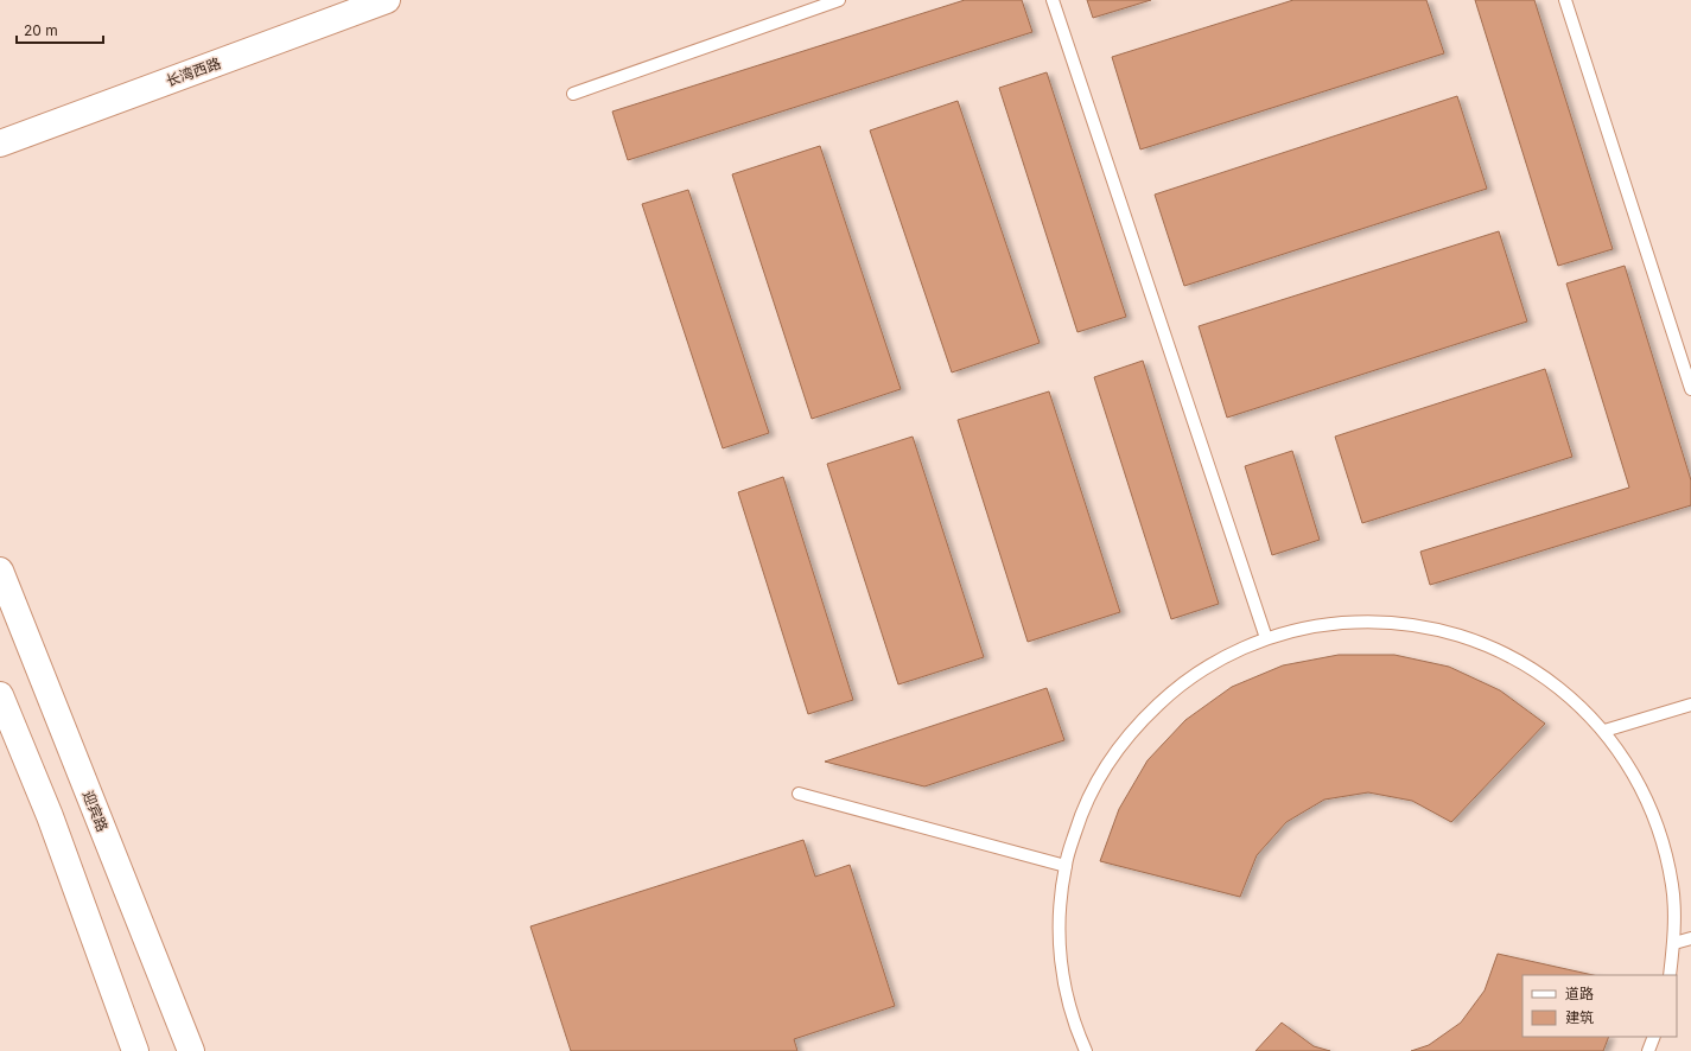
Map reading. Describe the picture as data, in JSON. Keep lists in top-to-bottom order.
{
  "streets": {
    "main road": ["长湾西路", "迎宾路"]
  },
  "legend": ["道路", "建筑"],
  "scale_bar": "20 m"
}
